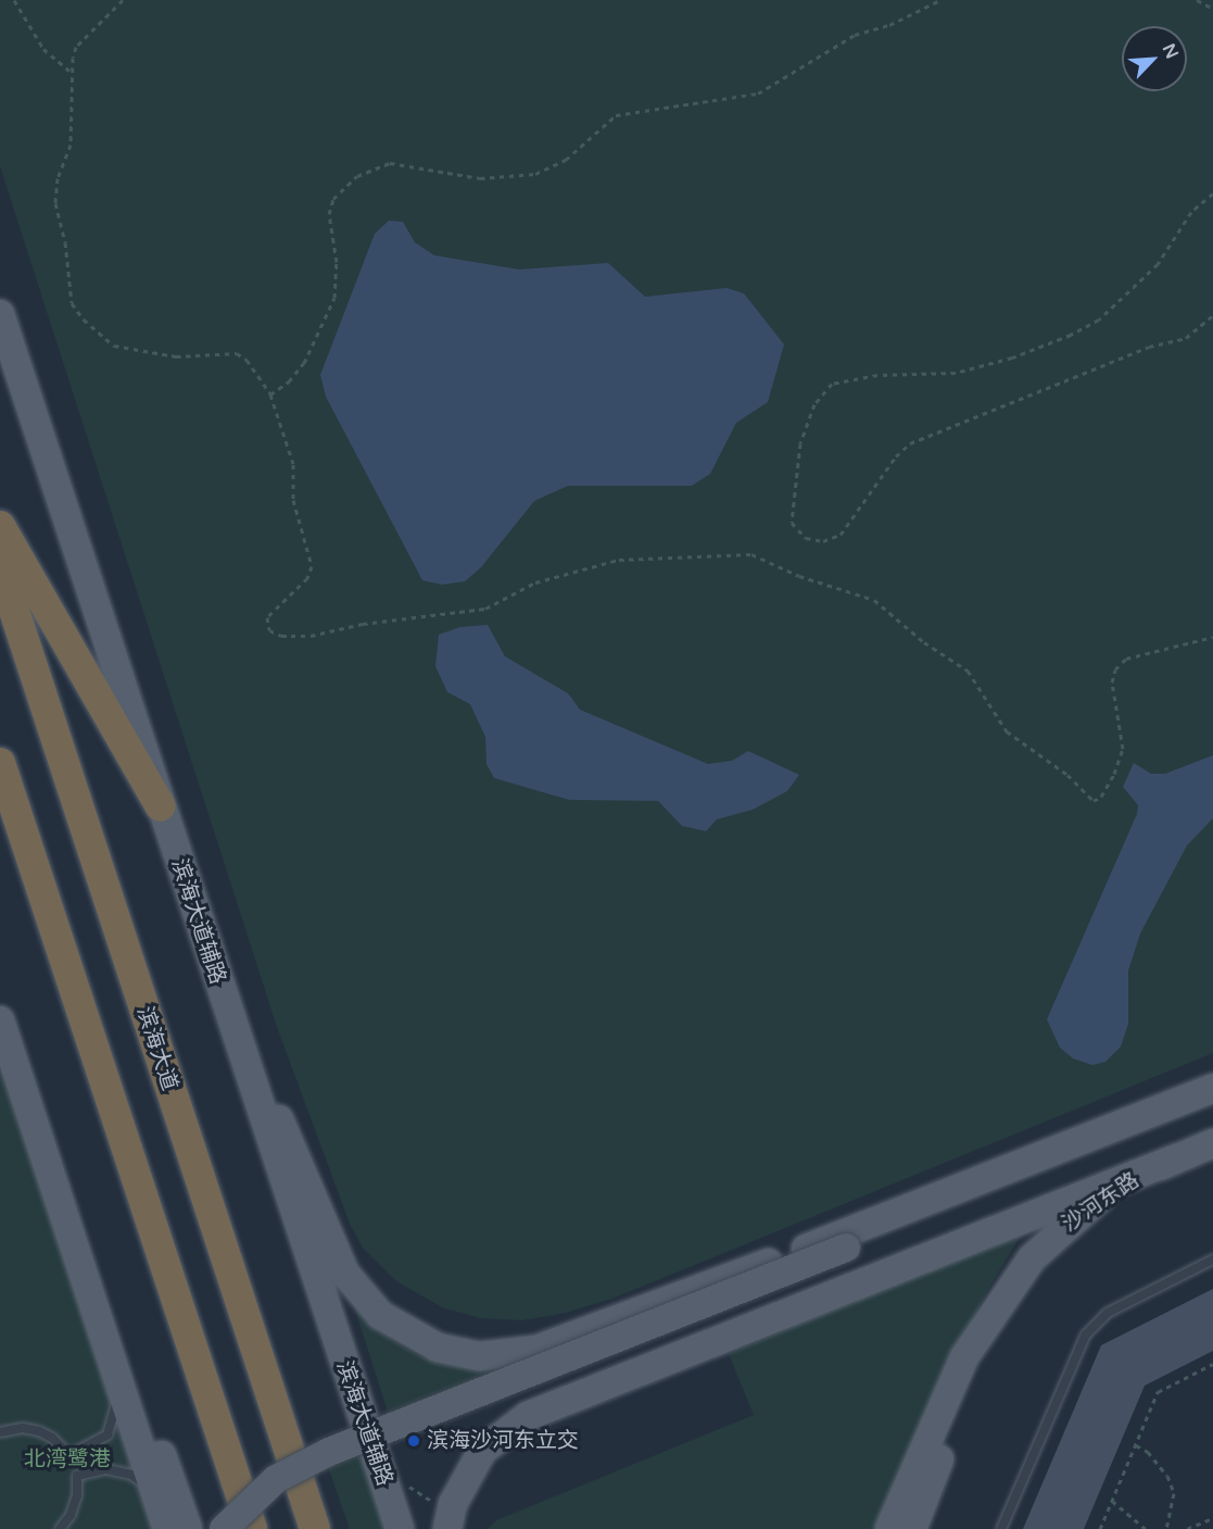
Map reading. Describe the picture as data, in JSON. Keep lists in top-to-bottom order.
{
  "streets": {
    "highway": ["滨海大道"],
    "main road": ["滨海大道辅路", "沙河东路"]
  },
  "parks": ["北湾鹭港"],
  "places": ["滨海沙河东立交"],
  "north": "top right"
}
